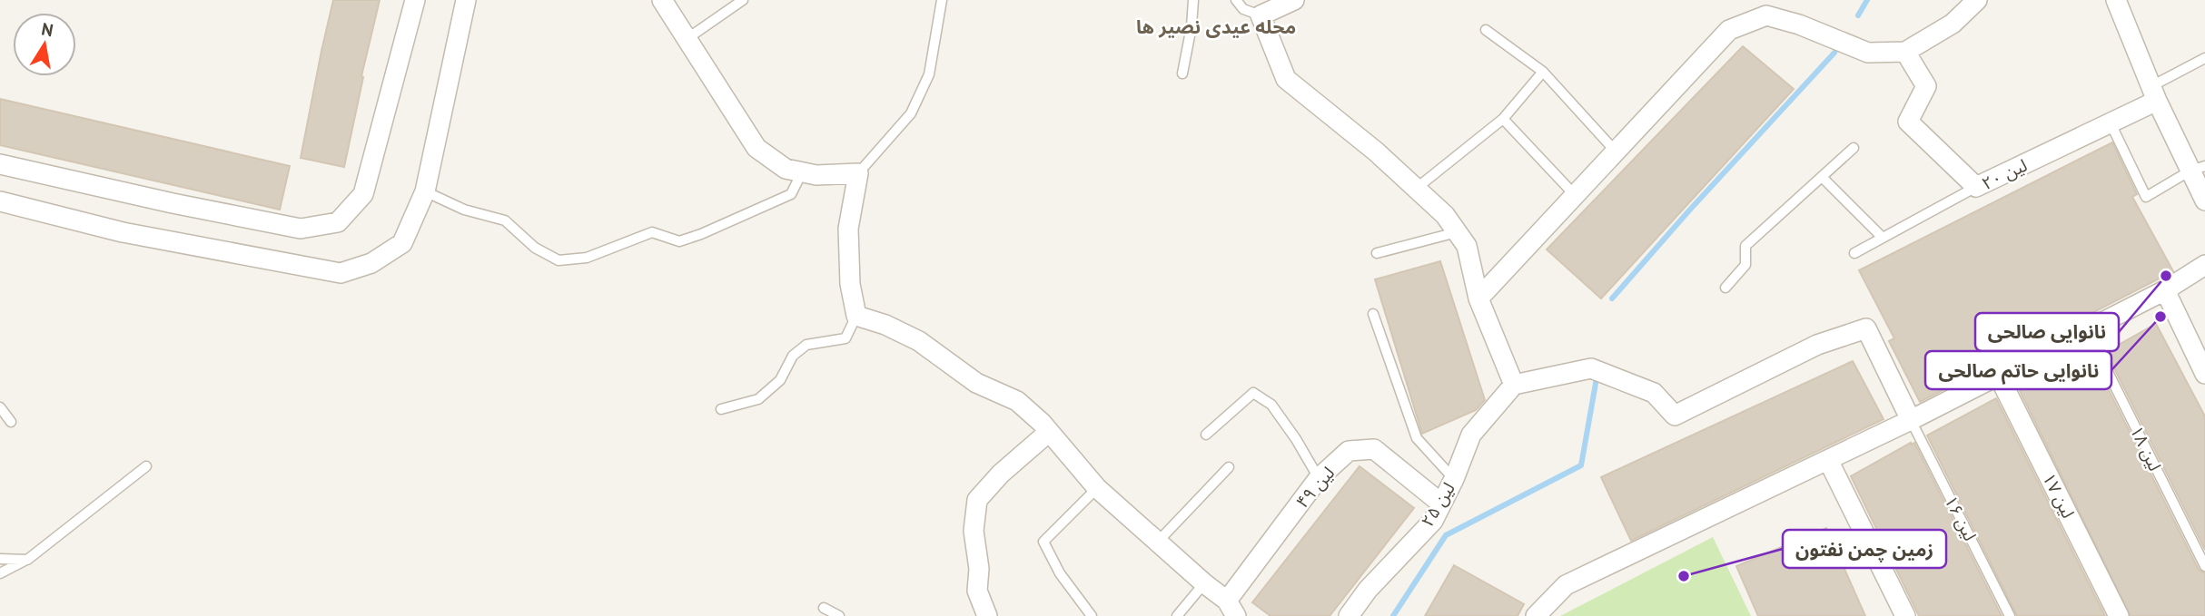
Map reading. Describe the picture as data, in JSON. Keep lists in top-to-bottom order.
{
  "streets": {
    "street": [
      "لین ۲۰",
      "لین ۴۹",
      "لین ۱۷",
      "لین ۲۵"
    ],
    "lane": ["لین ۱۸", "لین ۱۶"]
  },
  "crossings": [
    ["لین ۴۹", "لین ۲۵"]
  ],
  "districts": ["محله عیدی نصیر ها"],
  "places": ["نانوایی صالحی", "نانوایی حاتم صالحی", "زمین چمن نفتون"],
  "north": "top"
}
